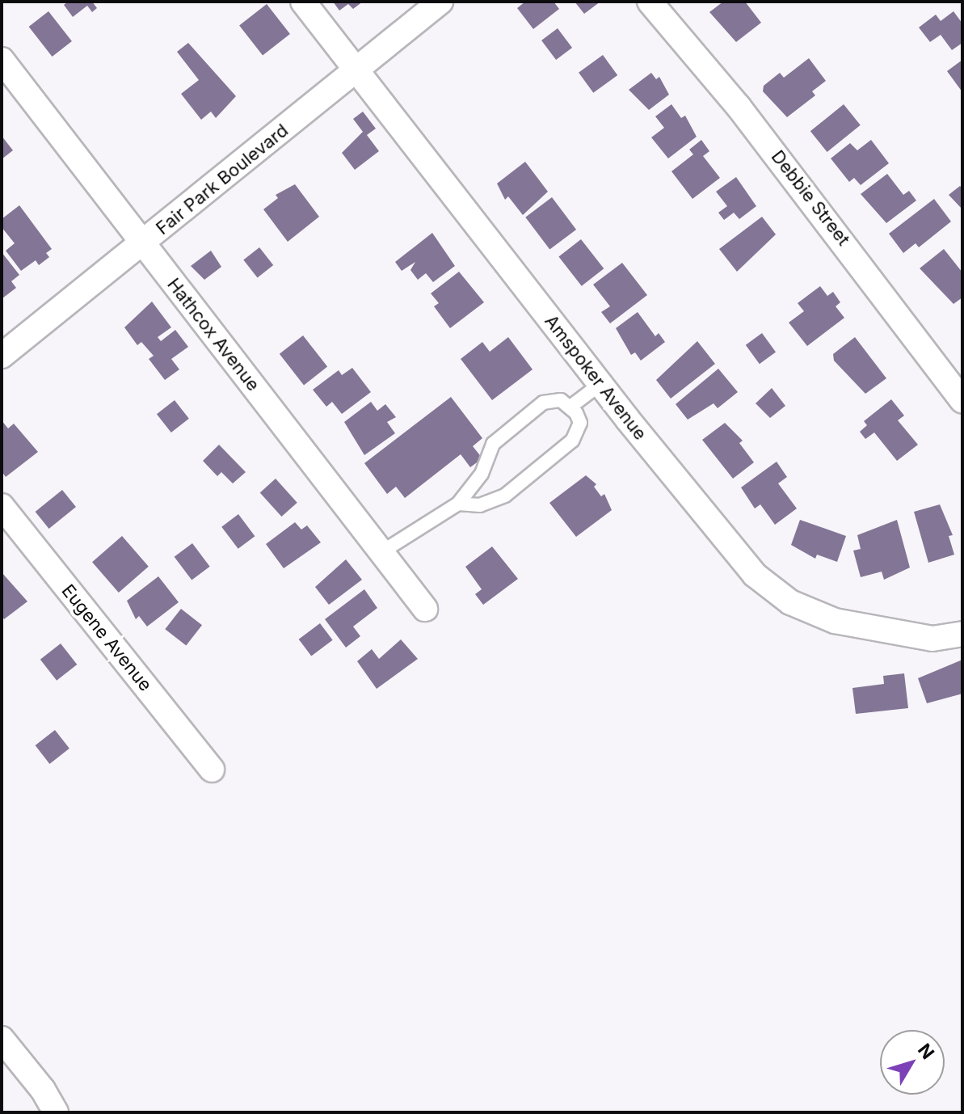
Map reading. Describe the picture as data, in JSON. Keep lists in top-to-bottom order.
{
  "streets": {
    "street": [
      "Fair Park Boulevard",
      "Debbie Street",
      "Hathcox Avenue",
      "Amspoker Avenue",
      "Eugene Avenue"
    ]
  },
  "crossings": [
    ["Fair Park Boulevard", "Hathcox Avenue"],
    ["Fair Park Boulevard", "Amspoker Avenue"]
  ],
  "north": "top right"
}
